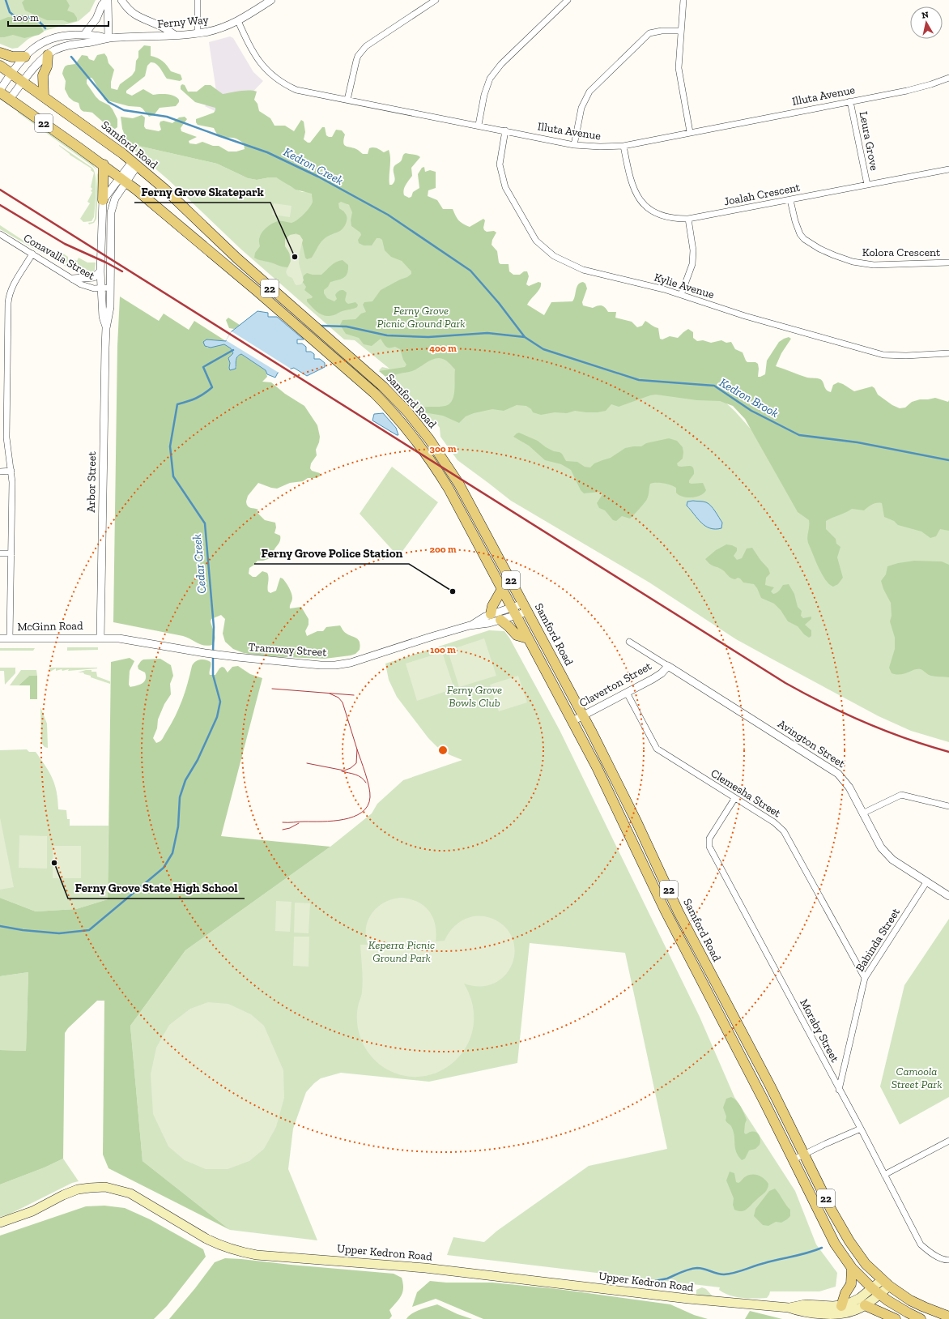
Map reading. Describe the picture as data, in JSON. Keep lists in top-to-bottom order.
{
  "streets": {
    "main road": ["22", "Samford Road", "Upper Kedron Road"],
    "street": [
      "Ferny Way",
      "Illuta Avenue",
      "Leura Grove",
      "Joalah Crescent",
      "Kolora Crescent",
      "Conavalla Street",
      "Kylie Avenue",
      "Arbor Street",
      "McGinn Road",
      "Tramway Street",
      "Claverton Street",
      "Avington Street",
      "Clemesha Street",
      "Babinda Street",
      "Moraby Street"
    ]
  },
  "crossings": [
    ["Ferny Way", "Illuta Avenue"],
    ["Ferny Way", "Samford Road"],
    ["Illuta Avenue", "Leura Grove"],
    ["Illuta Avenue", "Joalah Crescent"],
    ["Illuta Avenue", "Kylie Avenue"],
    ["Leura Grove", "Joalah Crescent"],
    ["Samford Road", "Arbor Street"],
    ["Samford Road", "Tramway Street"],
    ["Samford Road", "Claverton Street"],
    ["Samford Road", "Upper Kedron Road"],
    ["Joalah Crescent", "Kolora Crescent"],
    ["Conavalla Street", "Arbor Street"],
    ["Arbor Street", "McGinn Road"],
    ["Arbor Street", "Tramway Street"],
    ["McGinn Road", "Tramway Street"],
    ["Claverton Street", "Avington Street"],
    ["Claverton Street", "Clemesha Street"],
    ["Avington Street", "Babinda Street"],
    ["Clemesha Street", "Babinda Street"],
    ["Clemesha Street", "Moraby Street"],
    ["Babinda Street", "Moraby Street"]
  ],
  "water": ["Kedron Creek", "Kedron Brook", "Cedar Creek"],
  "parks": [
    "Ferny Grove Picnic Ground Park",
    "Ferny Grove Bowls Club",
    "Keperra Picnic Ground Park",
    "Camoola Street Park"
  ],
  "places": ["Ferny Grove Skatepark", "Ferny Grove Police Station", "Ferny Grove State High School"],
  "scale_bar": "100 m",
  "north": "top",
  "rings": [
    "400 m",
    "300 m",
    "200 m",
    "100 m"
  ]
}
